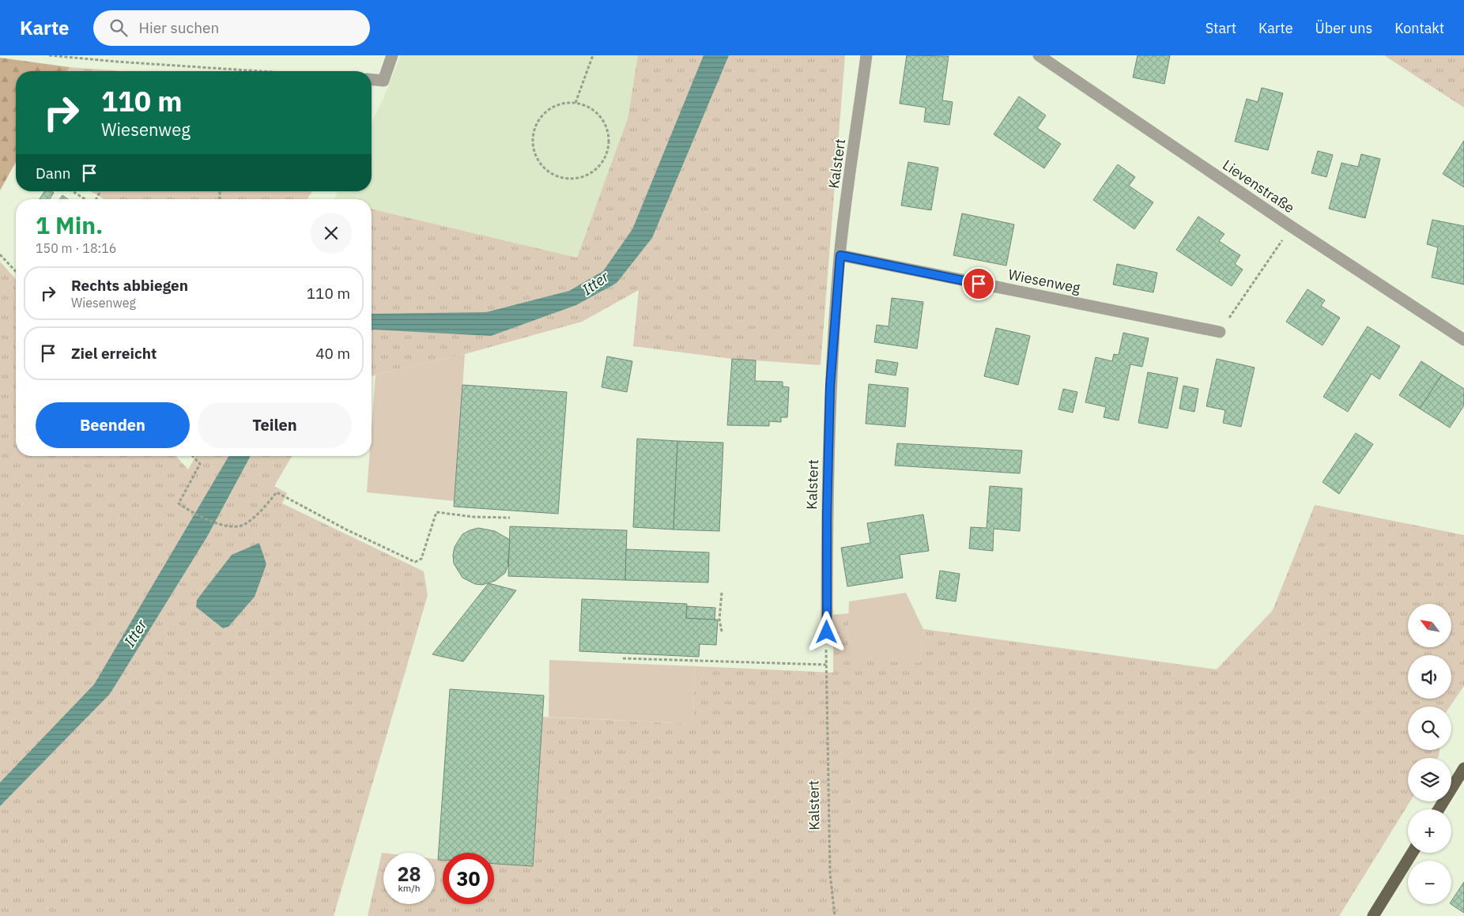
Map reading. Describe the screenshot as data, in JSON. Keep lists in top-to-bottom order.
{
  "streets": {
    "street": ["Kalstert", "Lievenstraße", "Wiesenweg"]
  },
  "crossings": [
    ["Kalstert", "Wiesenweg"]
  ],
  "water": ["Itter"],
  "north": "top left",
  "page": {
    "header": "Karte",
    "search": "Hier suchen",
    "nav": [
      "Start",
      "Karte",
      "Über uns",
      "Kontakt"
    ],
    "turn": ["110 m", "Wiesenweg"],
    "then": "Dann",
    "heading": ["1 Min.", "150 m · 18:16"],
    "list": [
      {
        "name": "Rechts abbiegen",
        "note": "Wiesenweg",
        "value": "110 m"
      },
      {
        "name": "Ziel erreicht",
        "value": "40 m"
      }
    ],
    "buttons": ["Beenden", "Teilen"],
    "map_buttons": ["+", "−"],
    "speed": "28 km/h",
    "limit": "30"
  }
}
